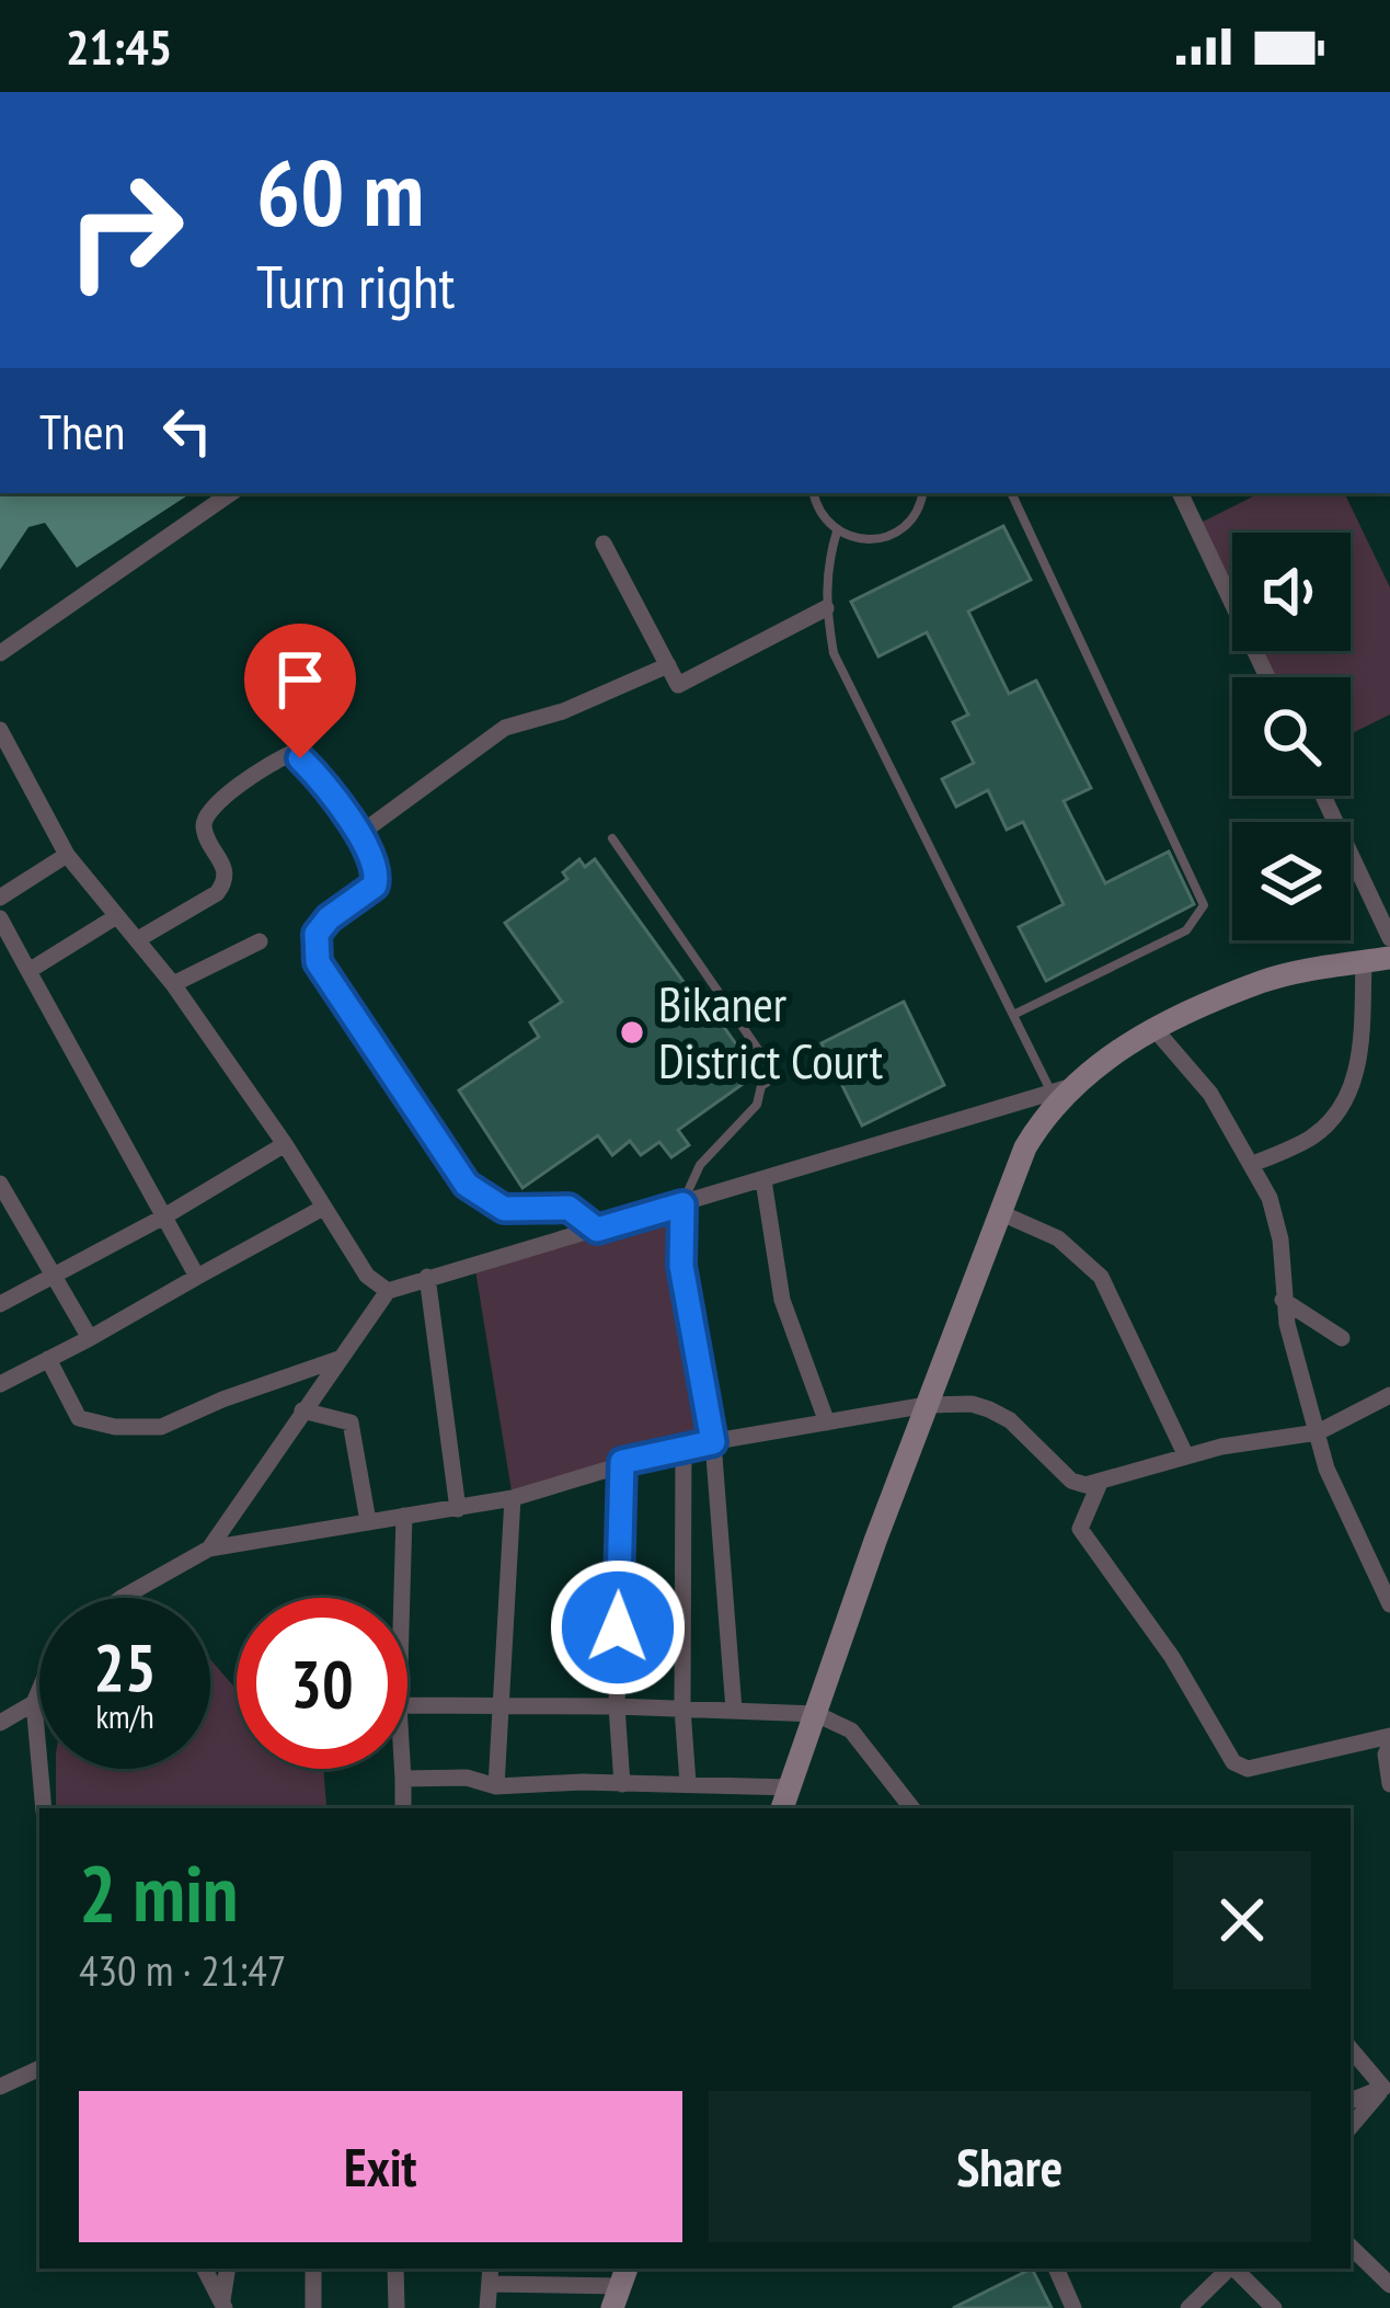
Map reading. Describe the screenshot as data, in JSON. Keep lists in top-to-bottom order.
{
  "places": ["Bikaner District Court"],
  "page": {
    "status": "21:45",
    "turn": ["60 m", "Turn right"],
    "then": "Then",
    "speed": "25 km/h",
    "limit": "30",
    "heading": ["2 min", "430 m · 21:47"],
    "buttons": ["Exit", "Share"]
  }
}
